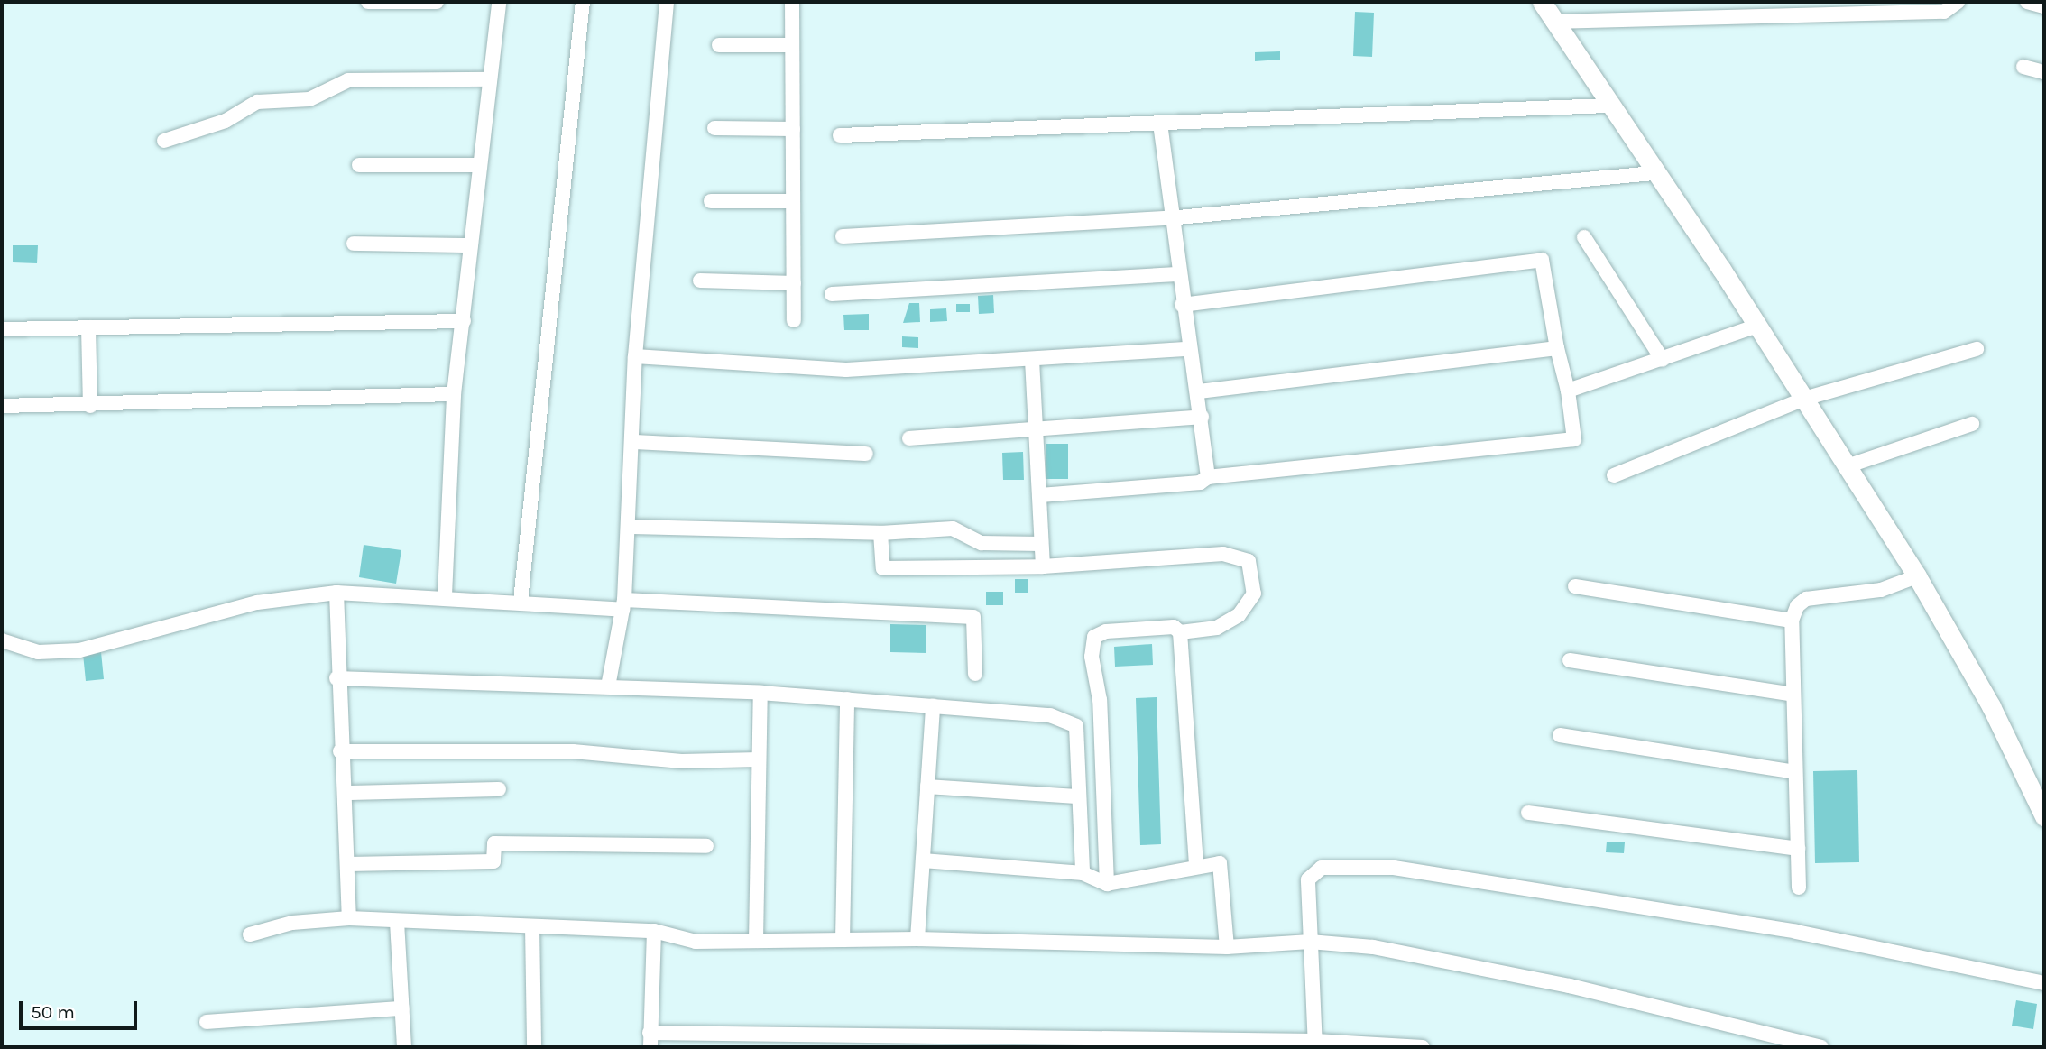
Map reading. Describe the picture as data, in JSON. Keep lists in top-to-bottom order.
{
  "scale_bar": "50 m"
}
